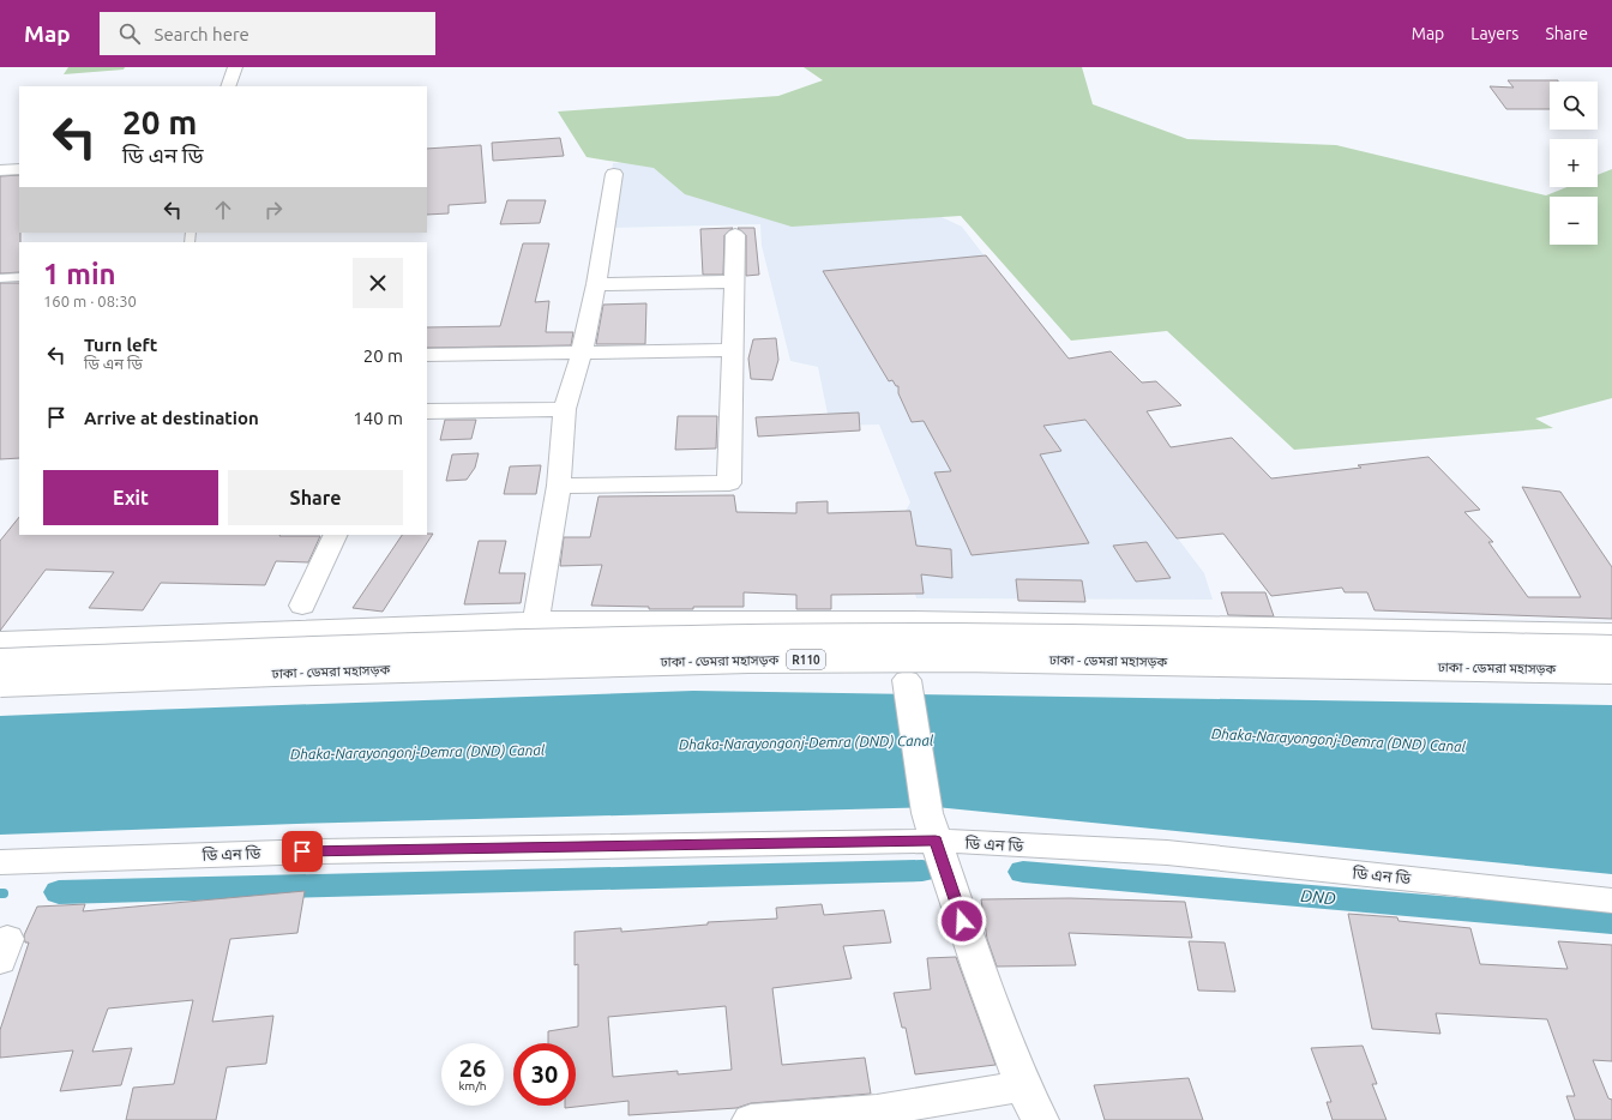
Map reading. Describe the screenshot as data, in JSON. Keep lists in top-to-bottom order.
{
  "streets": {
    "street": ["R110", "ঢাকা - ডেমরা মহাসড়ক", "ডি এন ডি"]
  },
  "water": ["Dhaka-Narayongonj-Demra (DND) Canal", "DND"],
  "page": {
    "header": "Map",
    "search": "Search here",
    "nav": ["Map", "Layers", "Share"],
    "map_buttons": ["+", "−"],
    "turn": ["20 m", "ডি এন ডি"],
    "heading": ["1 min", "160 m · 08:30"],
    "list": [
      {
        "name": "Turn left",
        "note": "ডি এন ডি",
        "value": "20 m"
      },
      {
        "name": "Arrive at destination",
        "value": "140 m"
      }
    ],
    "buttons": ["Exit", "Share"],
    "speed": "26 km/h",
    "limit": "30"
  }
}
